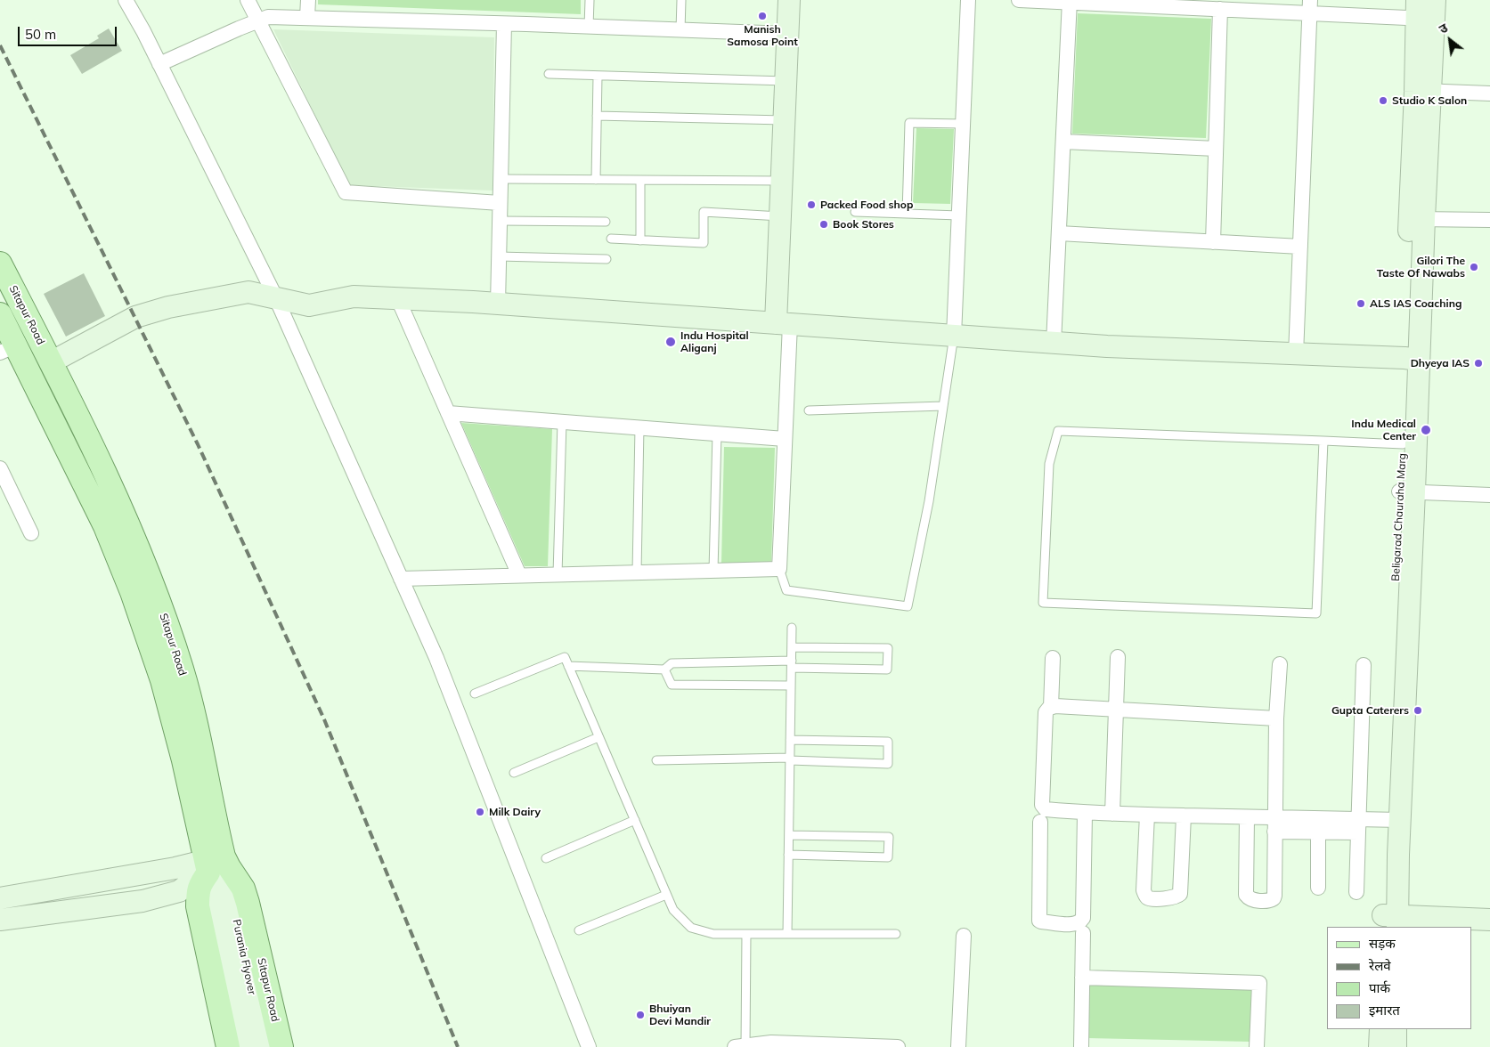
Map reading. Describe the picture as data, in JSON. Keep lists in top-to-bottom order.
{
  "streets": {
    "main road": ["Sitapur Road"],
    "street": ["Beligarad Chauraha Marg", "Purania Flyover"]
  },
  "crossings": [
    ["Sitapur Road", "Purania Flyover"]
  ],
  "places": [
    "Manish Samosa Point",
    "Studio K Salon",
    "Packed Food shop",
    "Book Stores",
    "Gilori The Taste Of Nawabs",
    "ALS IAS Coaching",
    "Indu Hospital Aliganj",
    "Dhyeya IAS",
    "Indu Medical Center",
    "Gupta Caterers",
    "Milk Dairy",
    "Bhuiyan Devi Mandir"
  ],
  "legend": [
    "सड़क",
    "रेलवे",
    "पार्क",
    "इमारत"
  ],
  "scale_bar": "50 m",
  "north": "top left"
}
